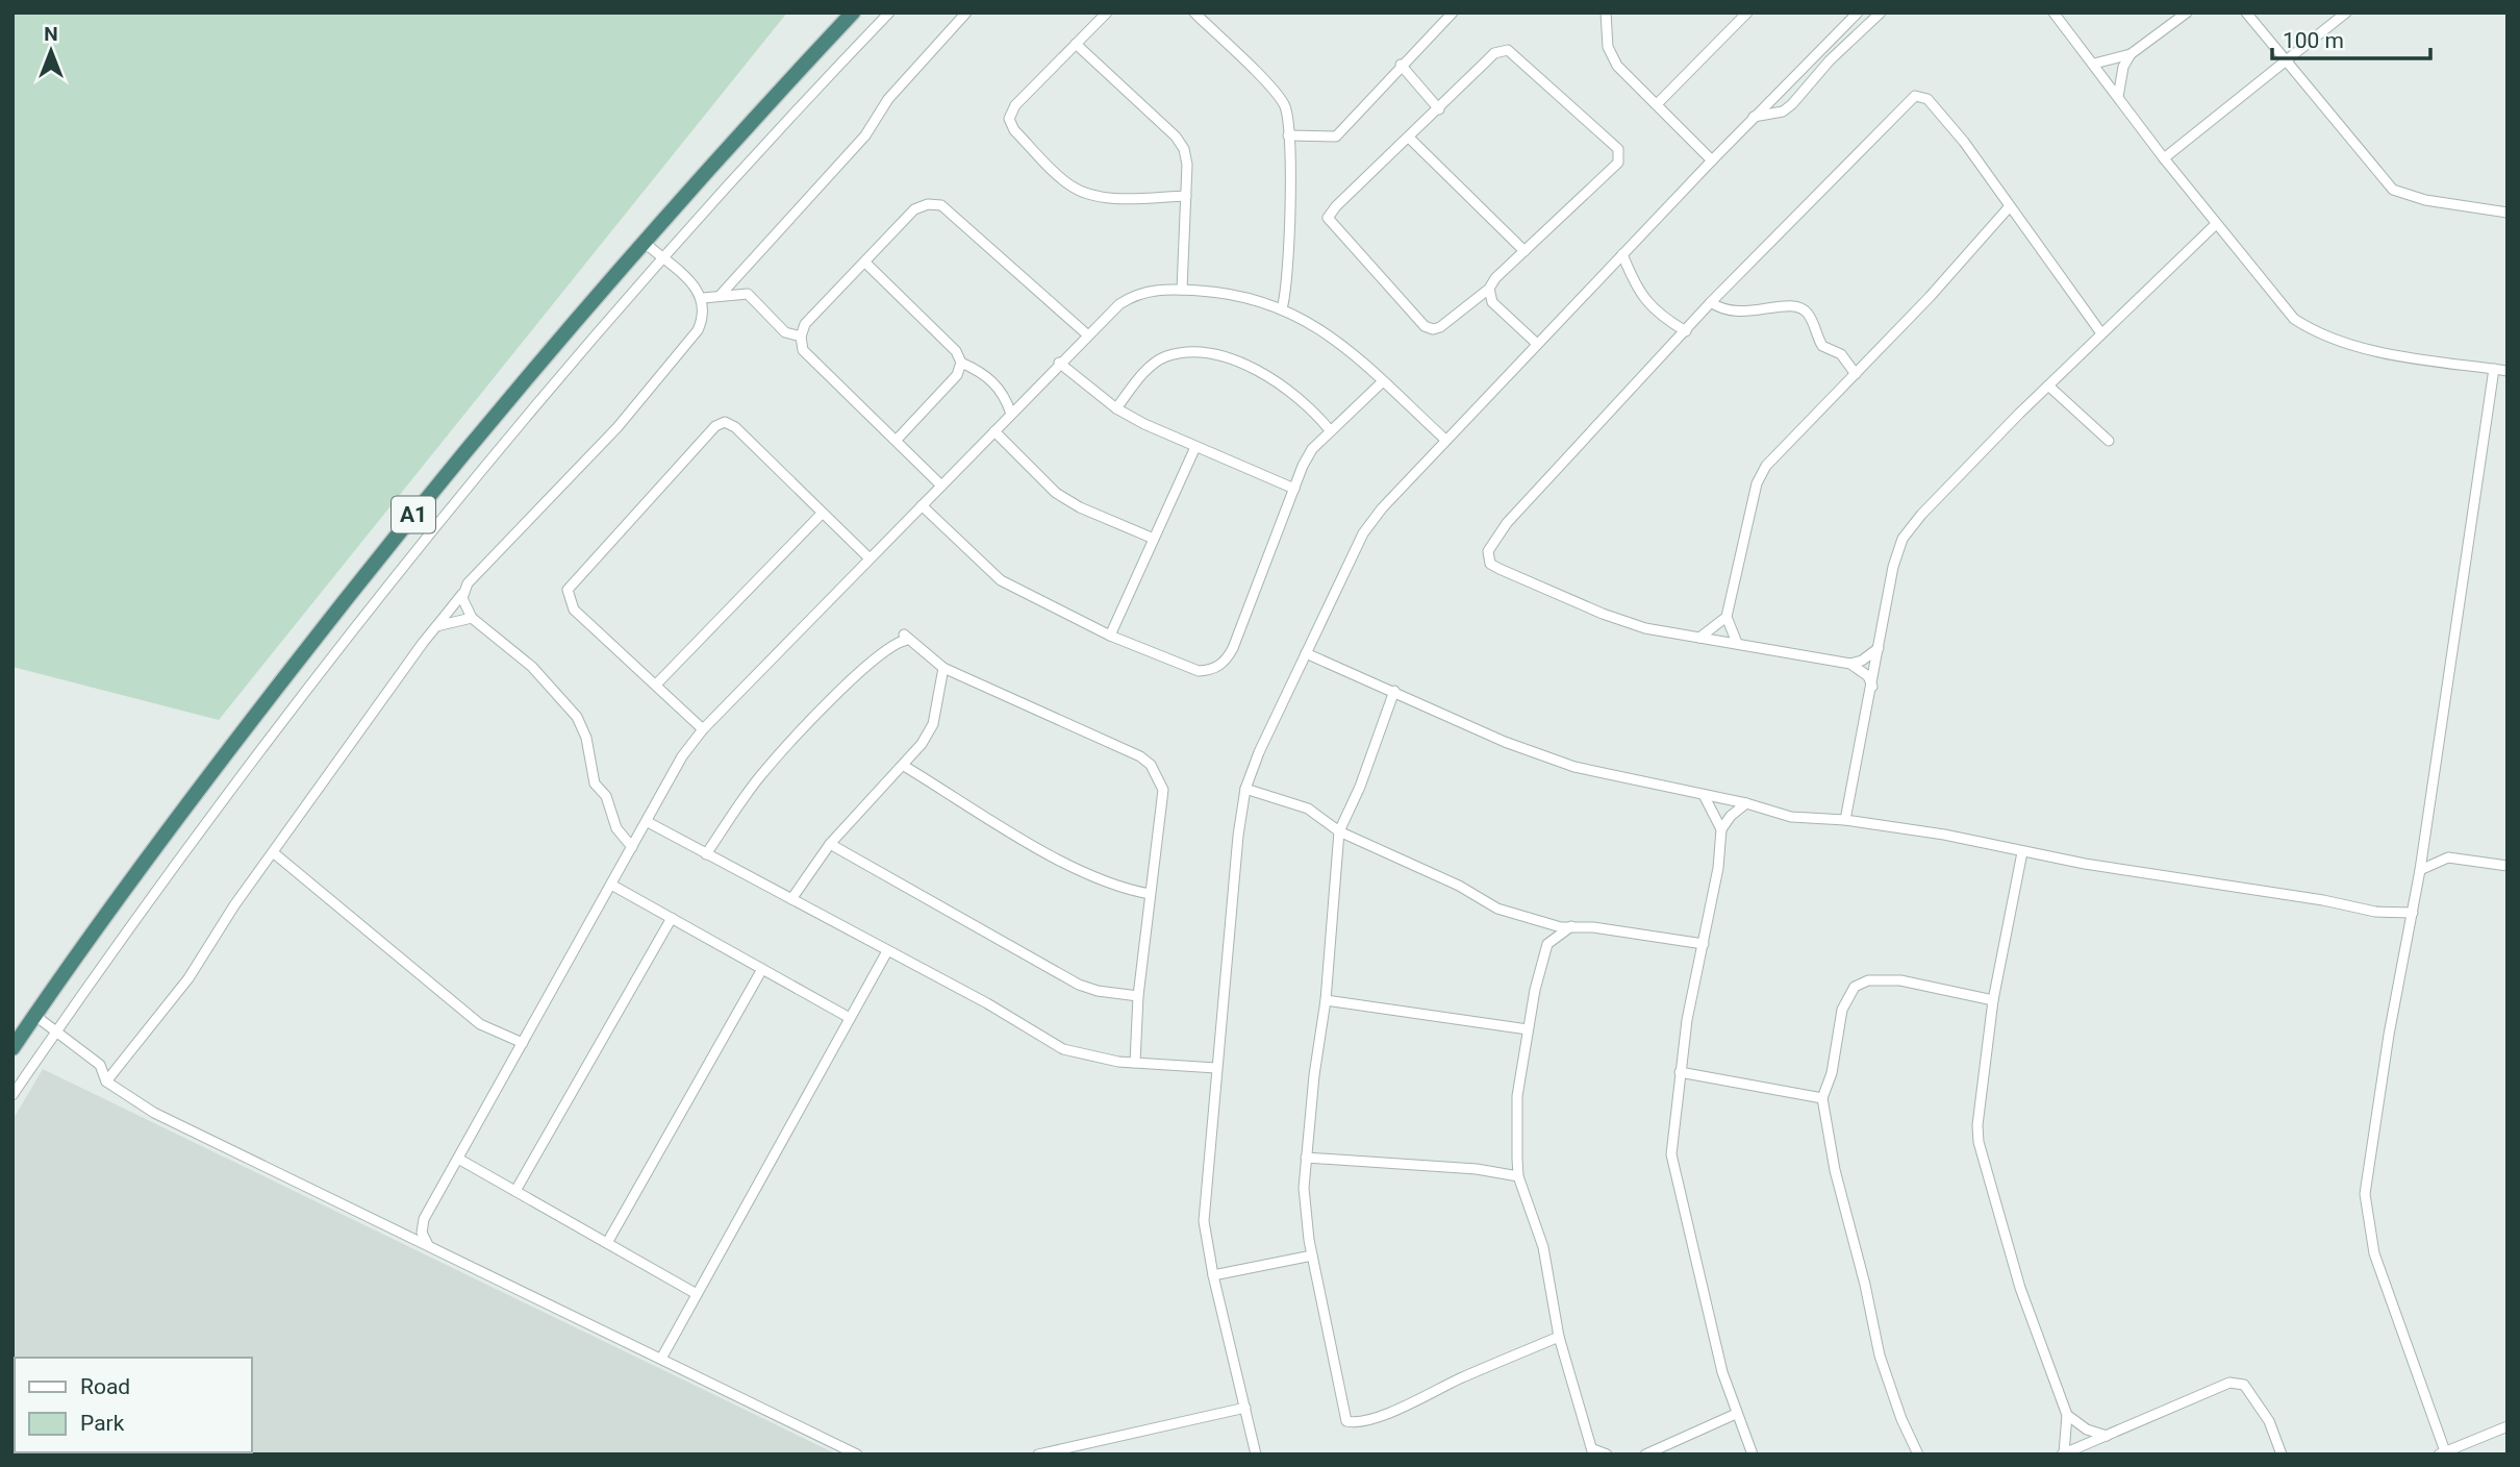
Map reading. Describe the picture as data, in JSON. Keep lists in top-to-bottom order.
{
  "streets": {
    "highway": ["A1"]
  },
  "legend": ["Road", "Park"],
  "scale_bar": "100 m",
  "north": "top"
}
